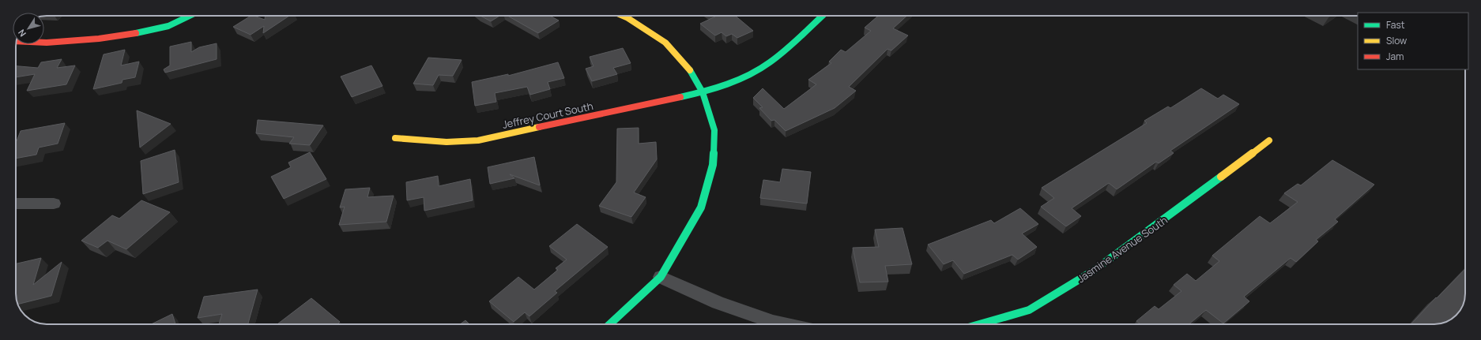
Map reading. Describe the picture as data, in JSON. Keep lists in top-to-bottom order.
{
  "streets": {
    "street": ["Jeffrey Court South", "Jasmine Avenue South"]
  },
  "legend": ["Fast", "Slow", "Jam"],
  "north": "bottom left"
}
